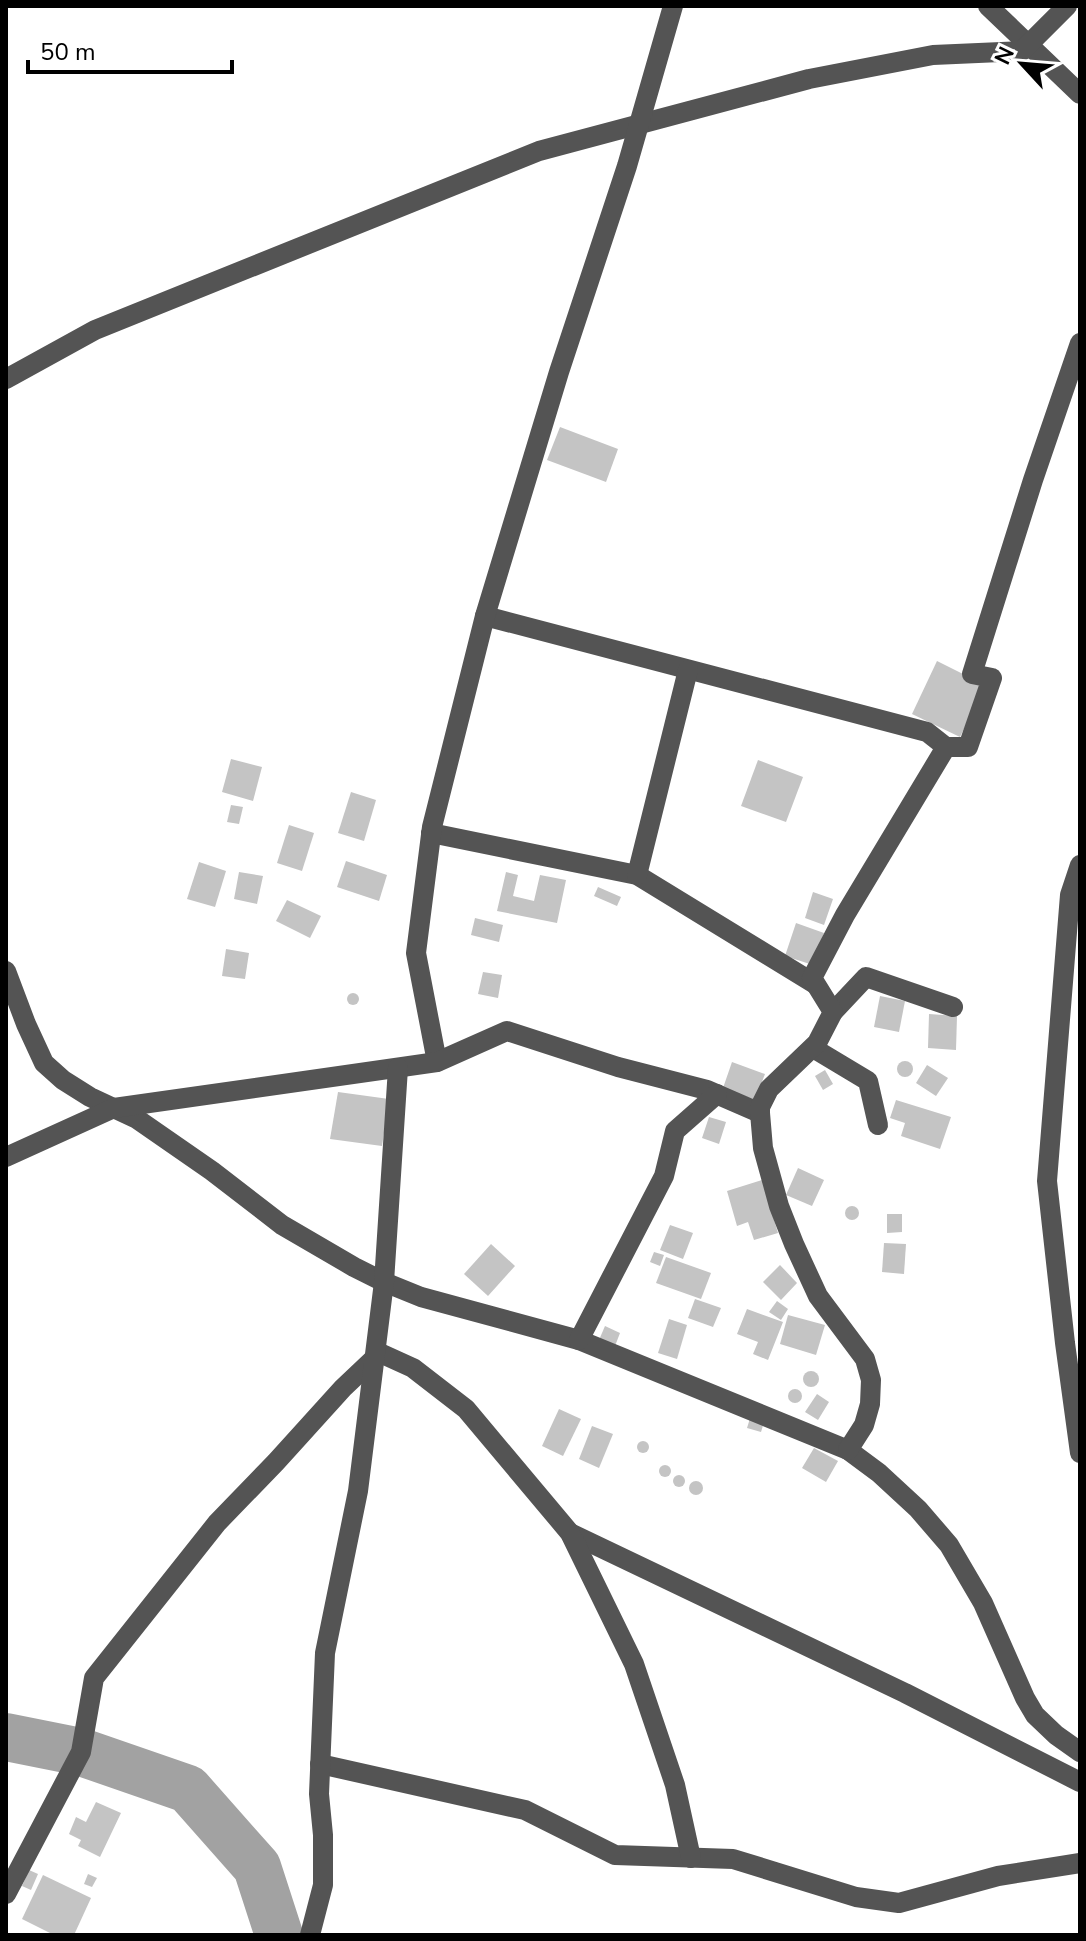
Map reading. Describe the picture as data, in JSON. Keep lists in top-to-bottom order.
{
  "scale_bar": "50 m",
  "north": "top left"
}
